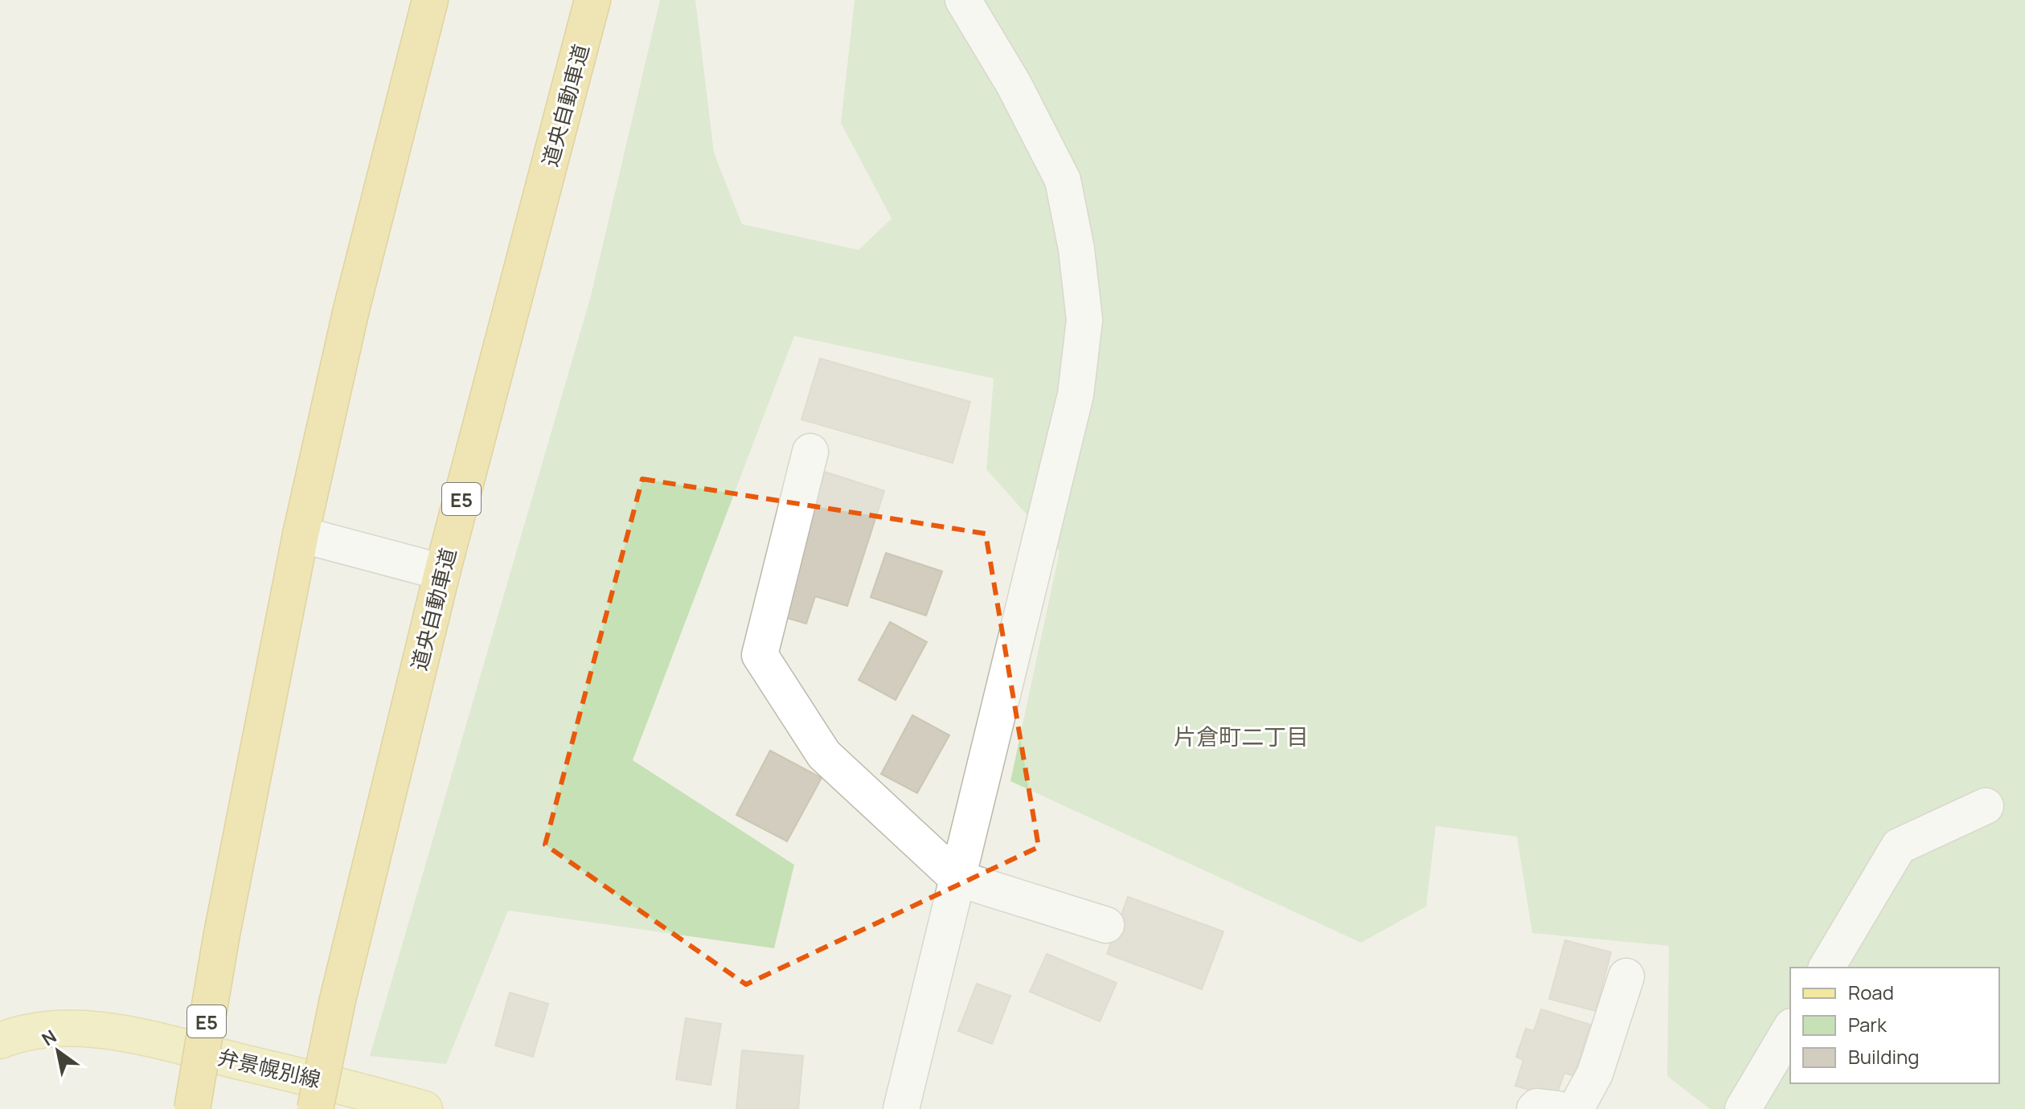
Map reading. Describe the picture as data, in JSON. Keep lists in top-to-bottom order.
{
  "streets": {
    "highway": ["道央自動車道", "E5"],
    "main road": ["弁景幌別線"]
  },
  "districts": ["片倉町二丁目"],
  "legend": ["Road", "Park", "Building"],
  "north": "top left"
}
